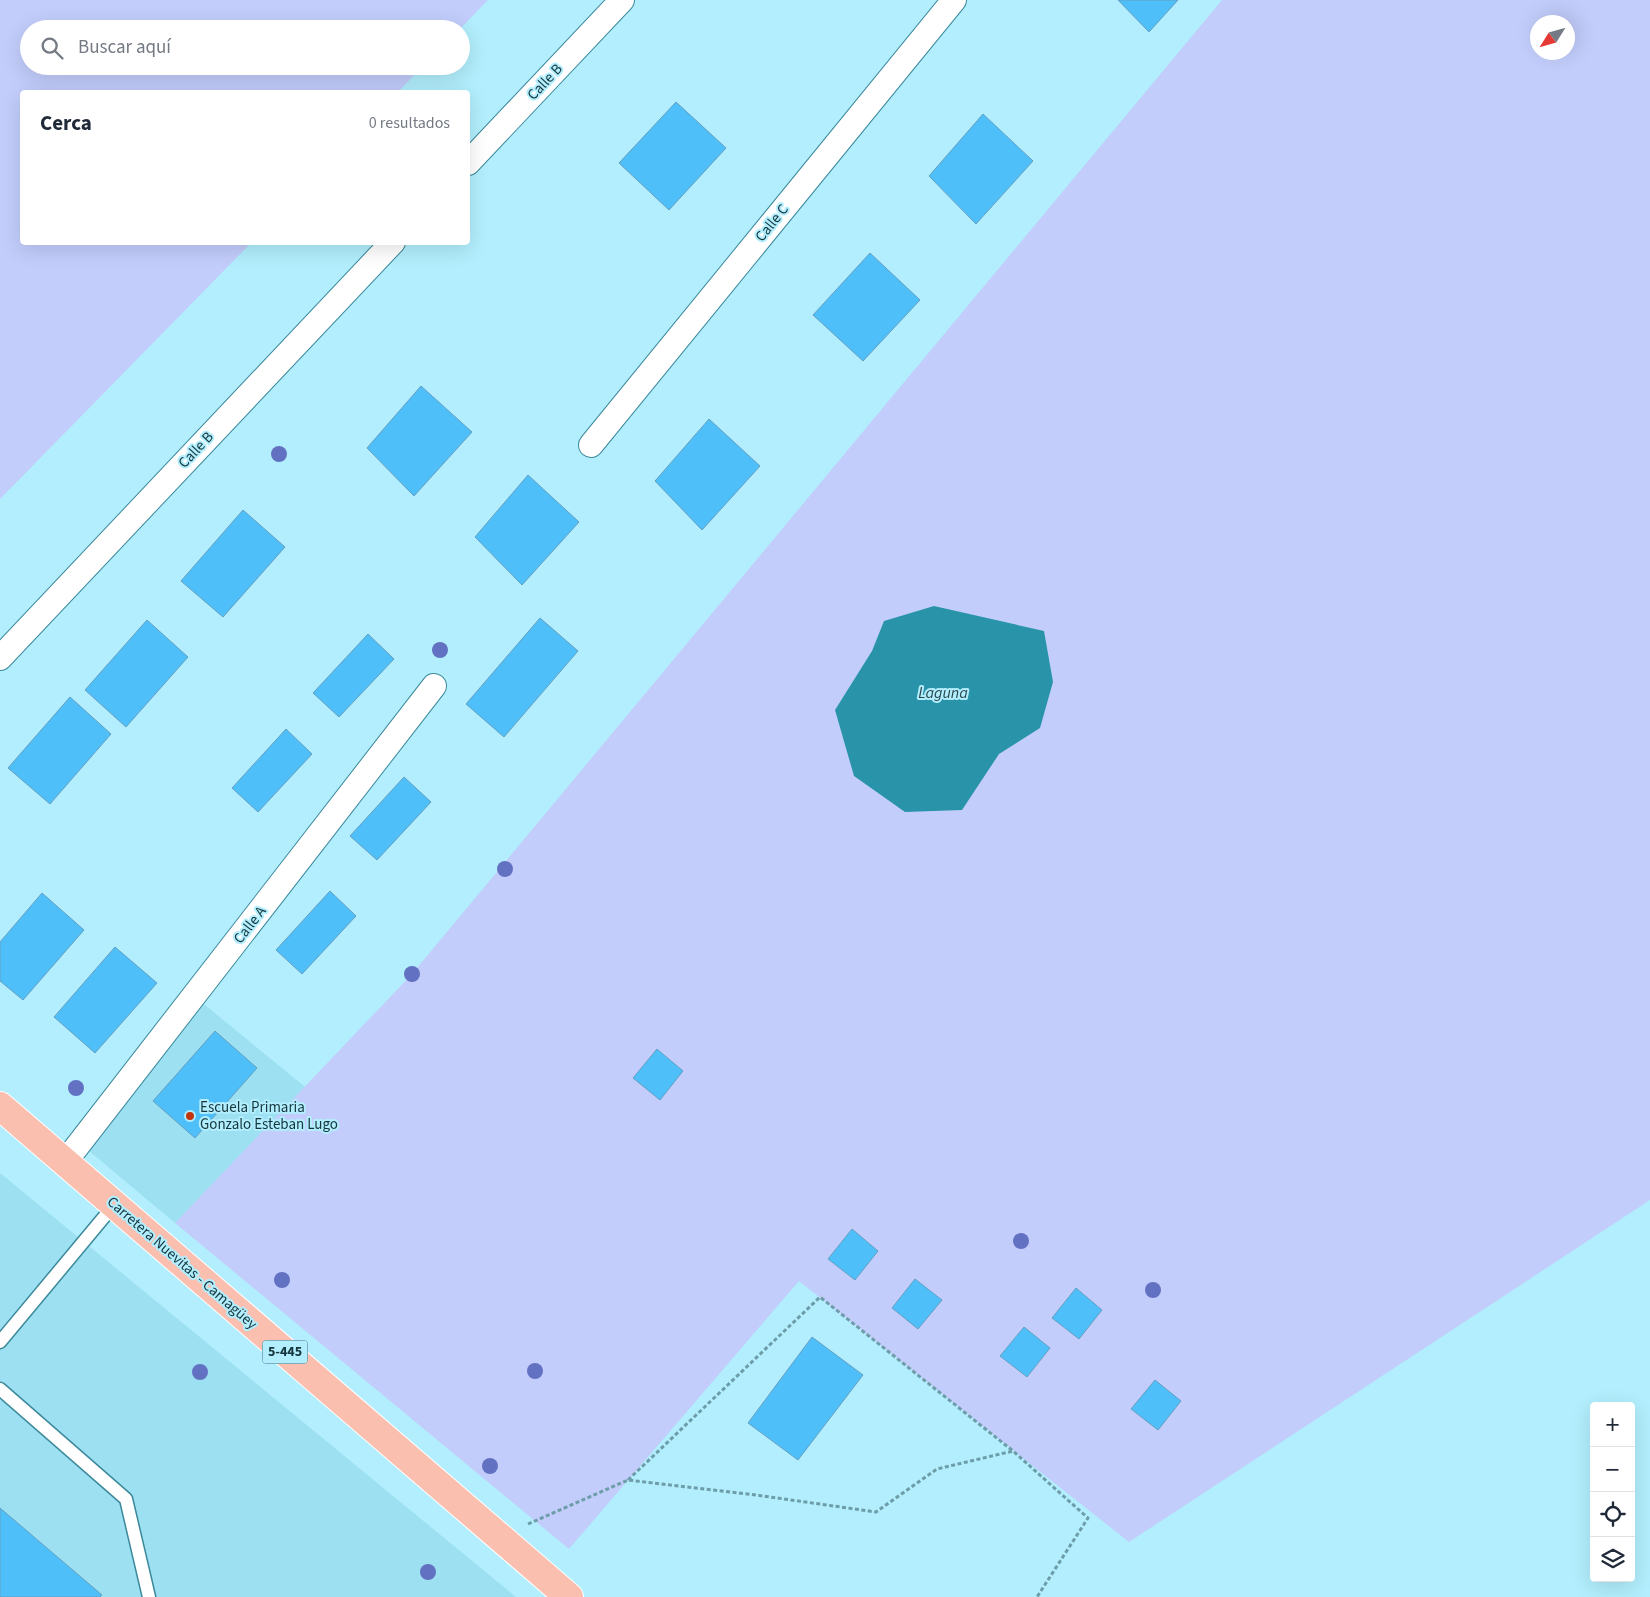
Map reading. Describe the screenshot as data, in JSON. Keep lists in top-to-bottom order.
{
  "streets": {
    "highway": ["Carretera Nuevitas - Camagüey", "5-445"],
    "street": ["Calle B", "Calle C", "Calle A"]
  },
  "crossings": [
    ["Calle A", "Carretera Nuevitas - Camagüey"]
  ],
  "water": ["Laguna"],
  "places": ["Escuela Primaria Gonzalo Esteban Lugo"],
  "north": "bottom left",
  "page": {
    "search": "Buscar aquí",
    "heading": ["Cerca", "0 resultados"],
    "map_buttons": ["+", "−"]
  }
}
